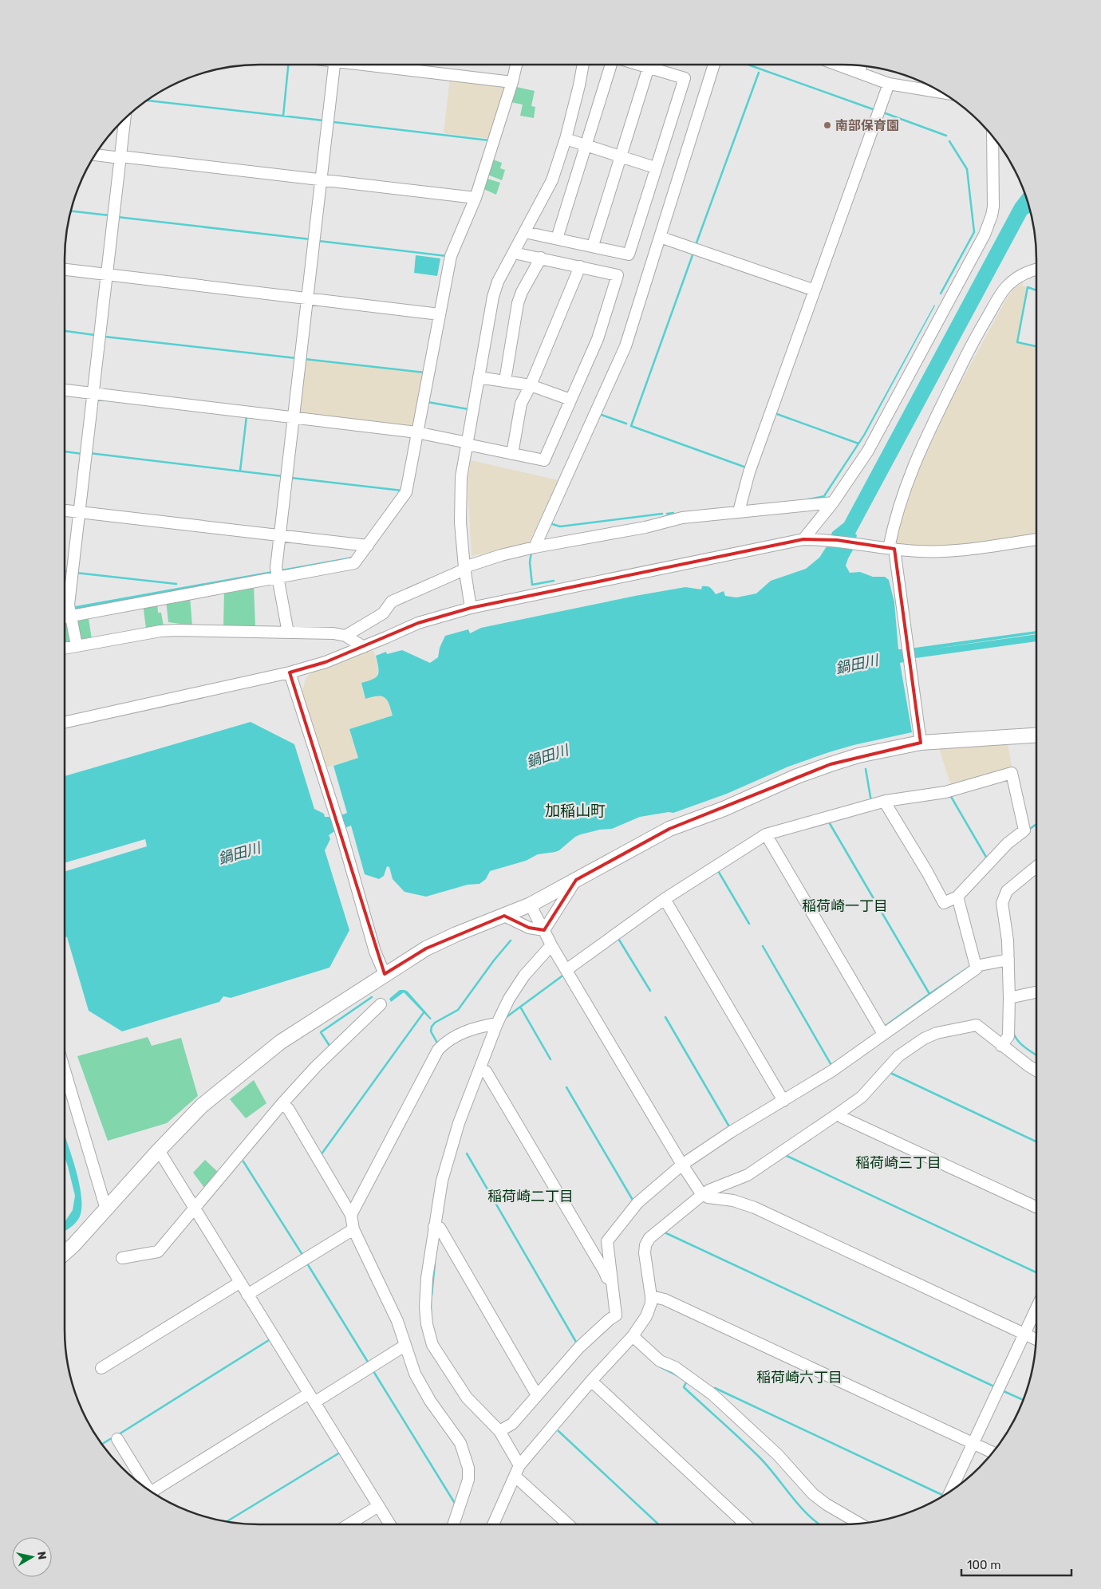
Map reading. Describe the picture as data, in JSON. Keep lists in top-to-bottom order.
{
  "districts": [
    "加稲山町",
    "稲荷崎一丁目",
    "稲荷崎三丁目",
    "稲荷崎二丁目",
    "稲荷崎六丁目"
  ],
  "water": ["鍋田川"],
  "places": ["南部保育園"],
  "scale_bar": "100 m",
  "north": "right"
}
